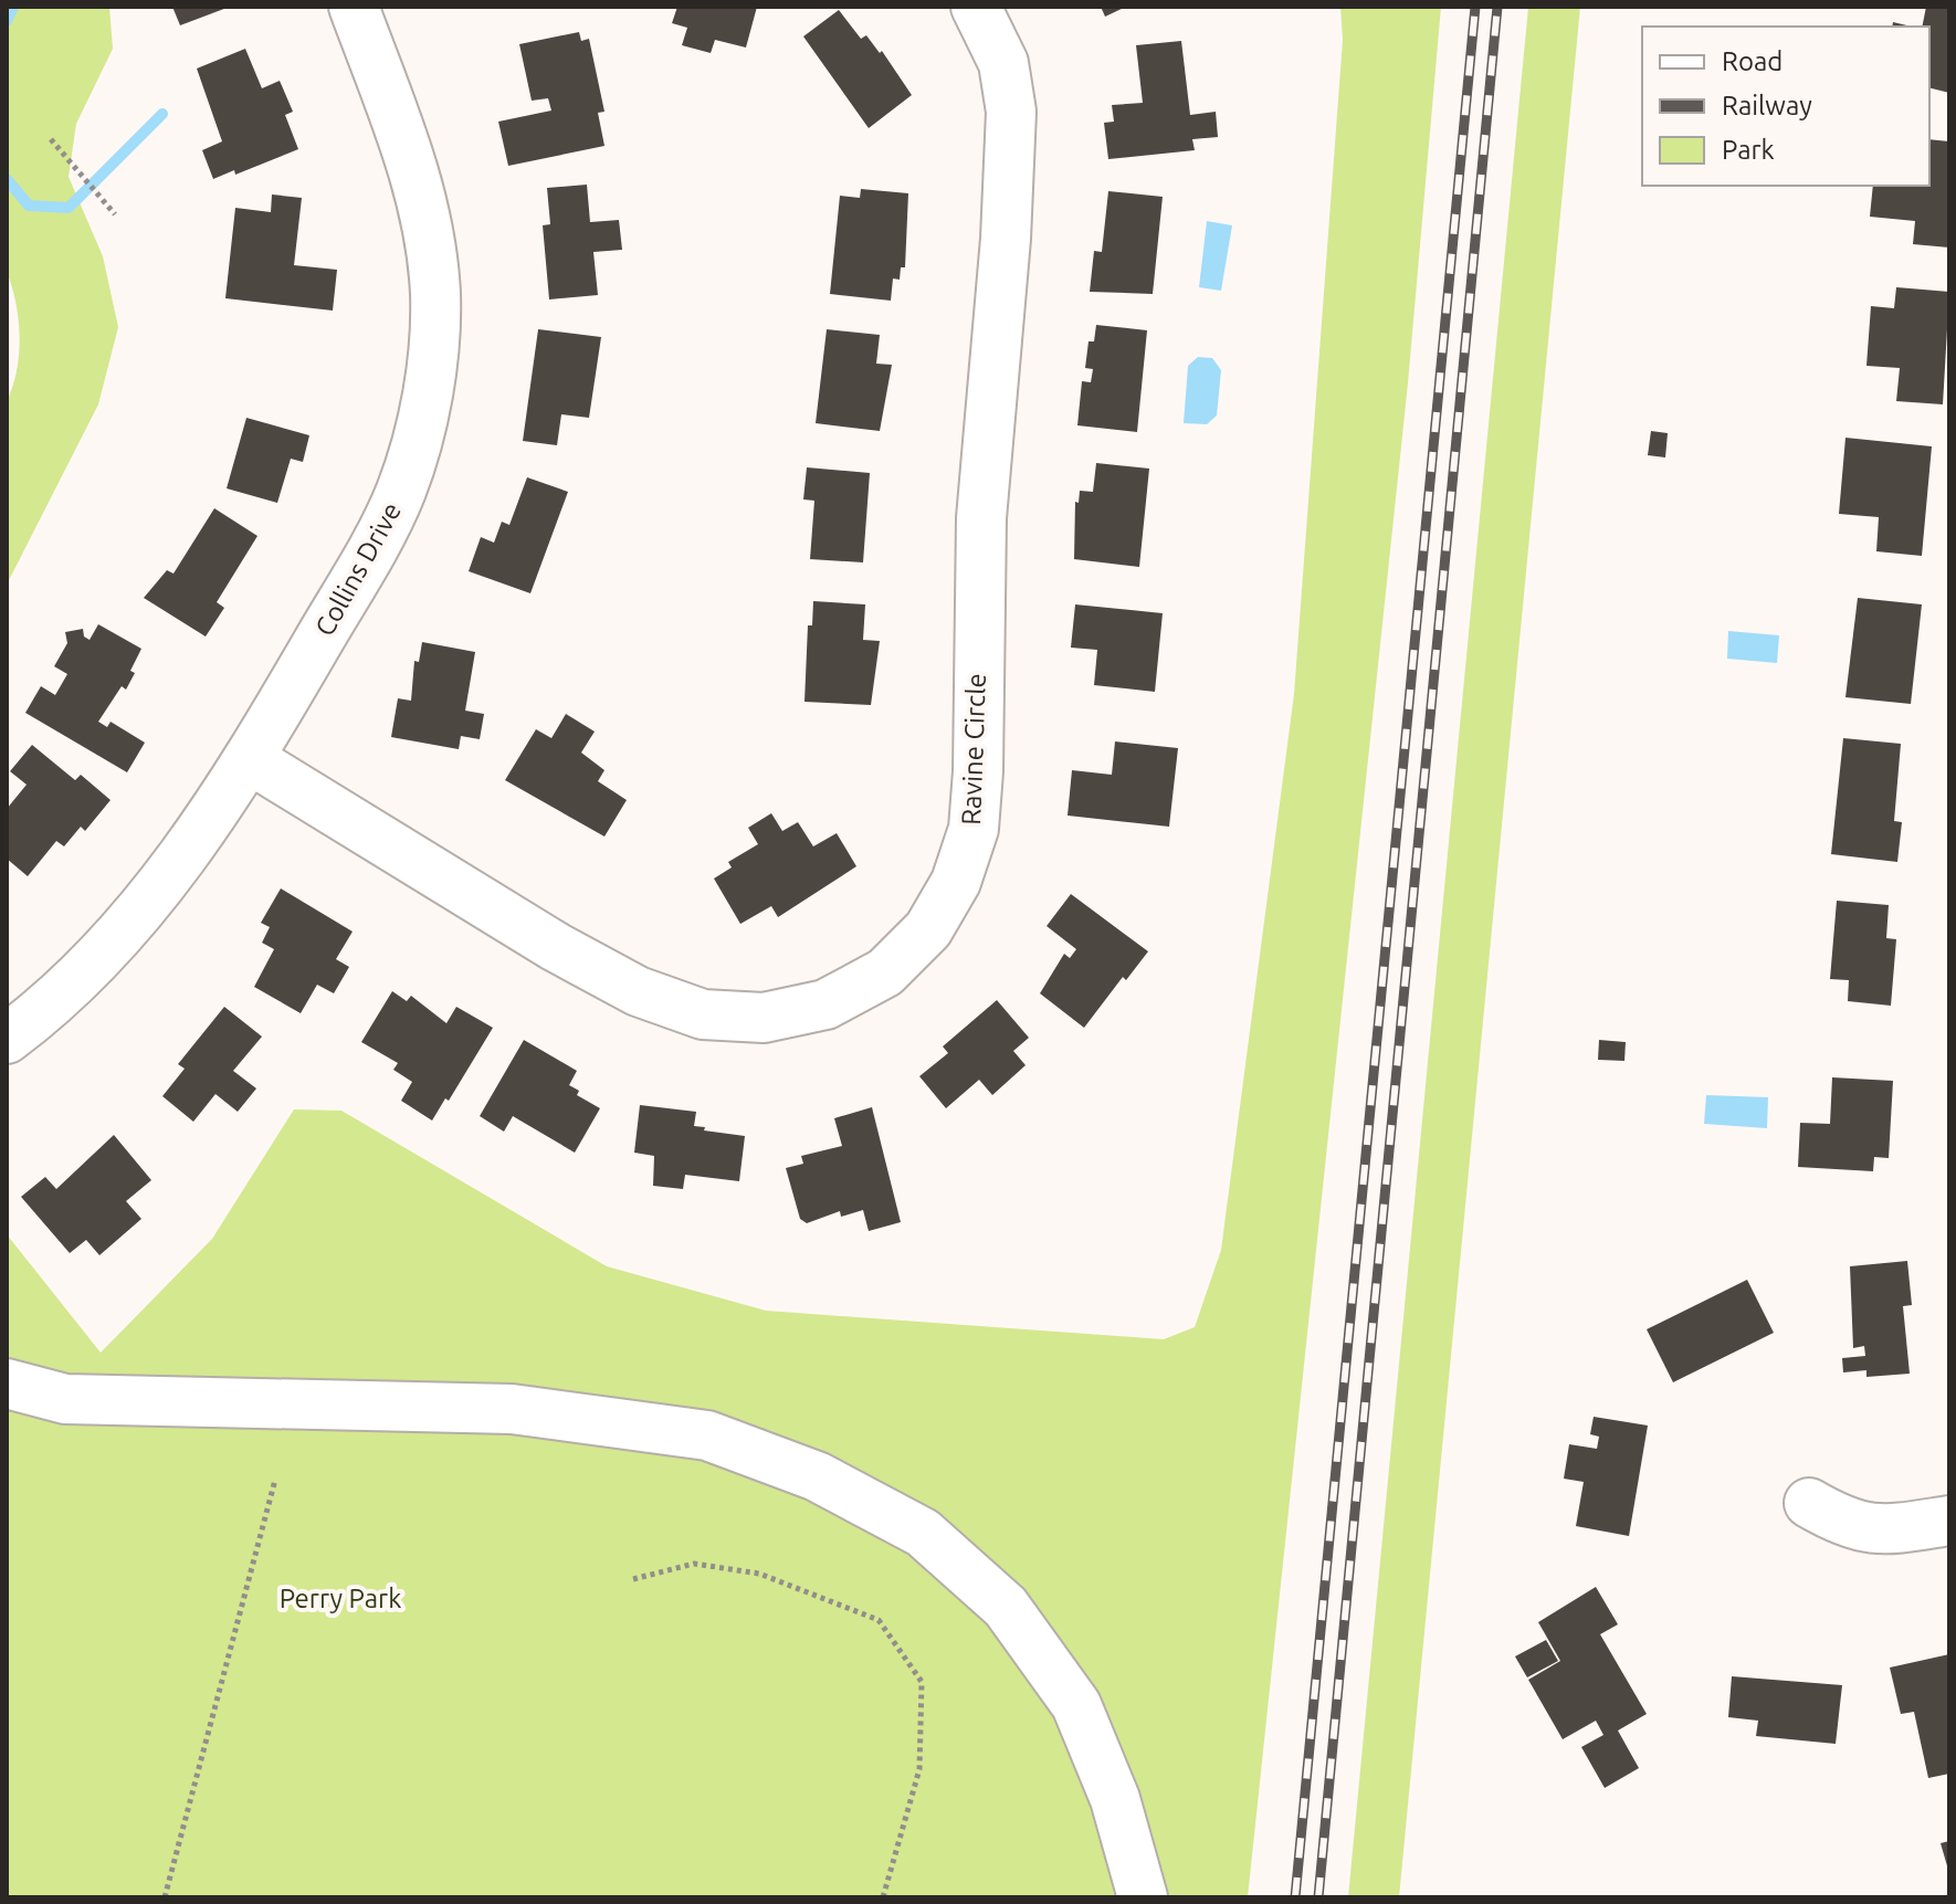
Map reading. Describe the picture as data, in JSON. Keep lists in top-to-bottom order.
{
  "streets": {
    "street": ["Collins Drive", "Ravine Circle"]
  },
  "crossings": [
    ["Collins Drive", "Ravine Circle"]
  ],
  "parks": ["Perry Park"],
  "legend": ["Road", "Railway", "Park"]
}
